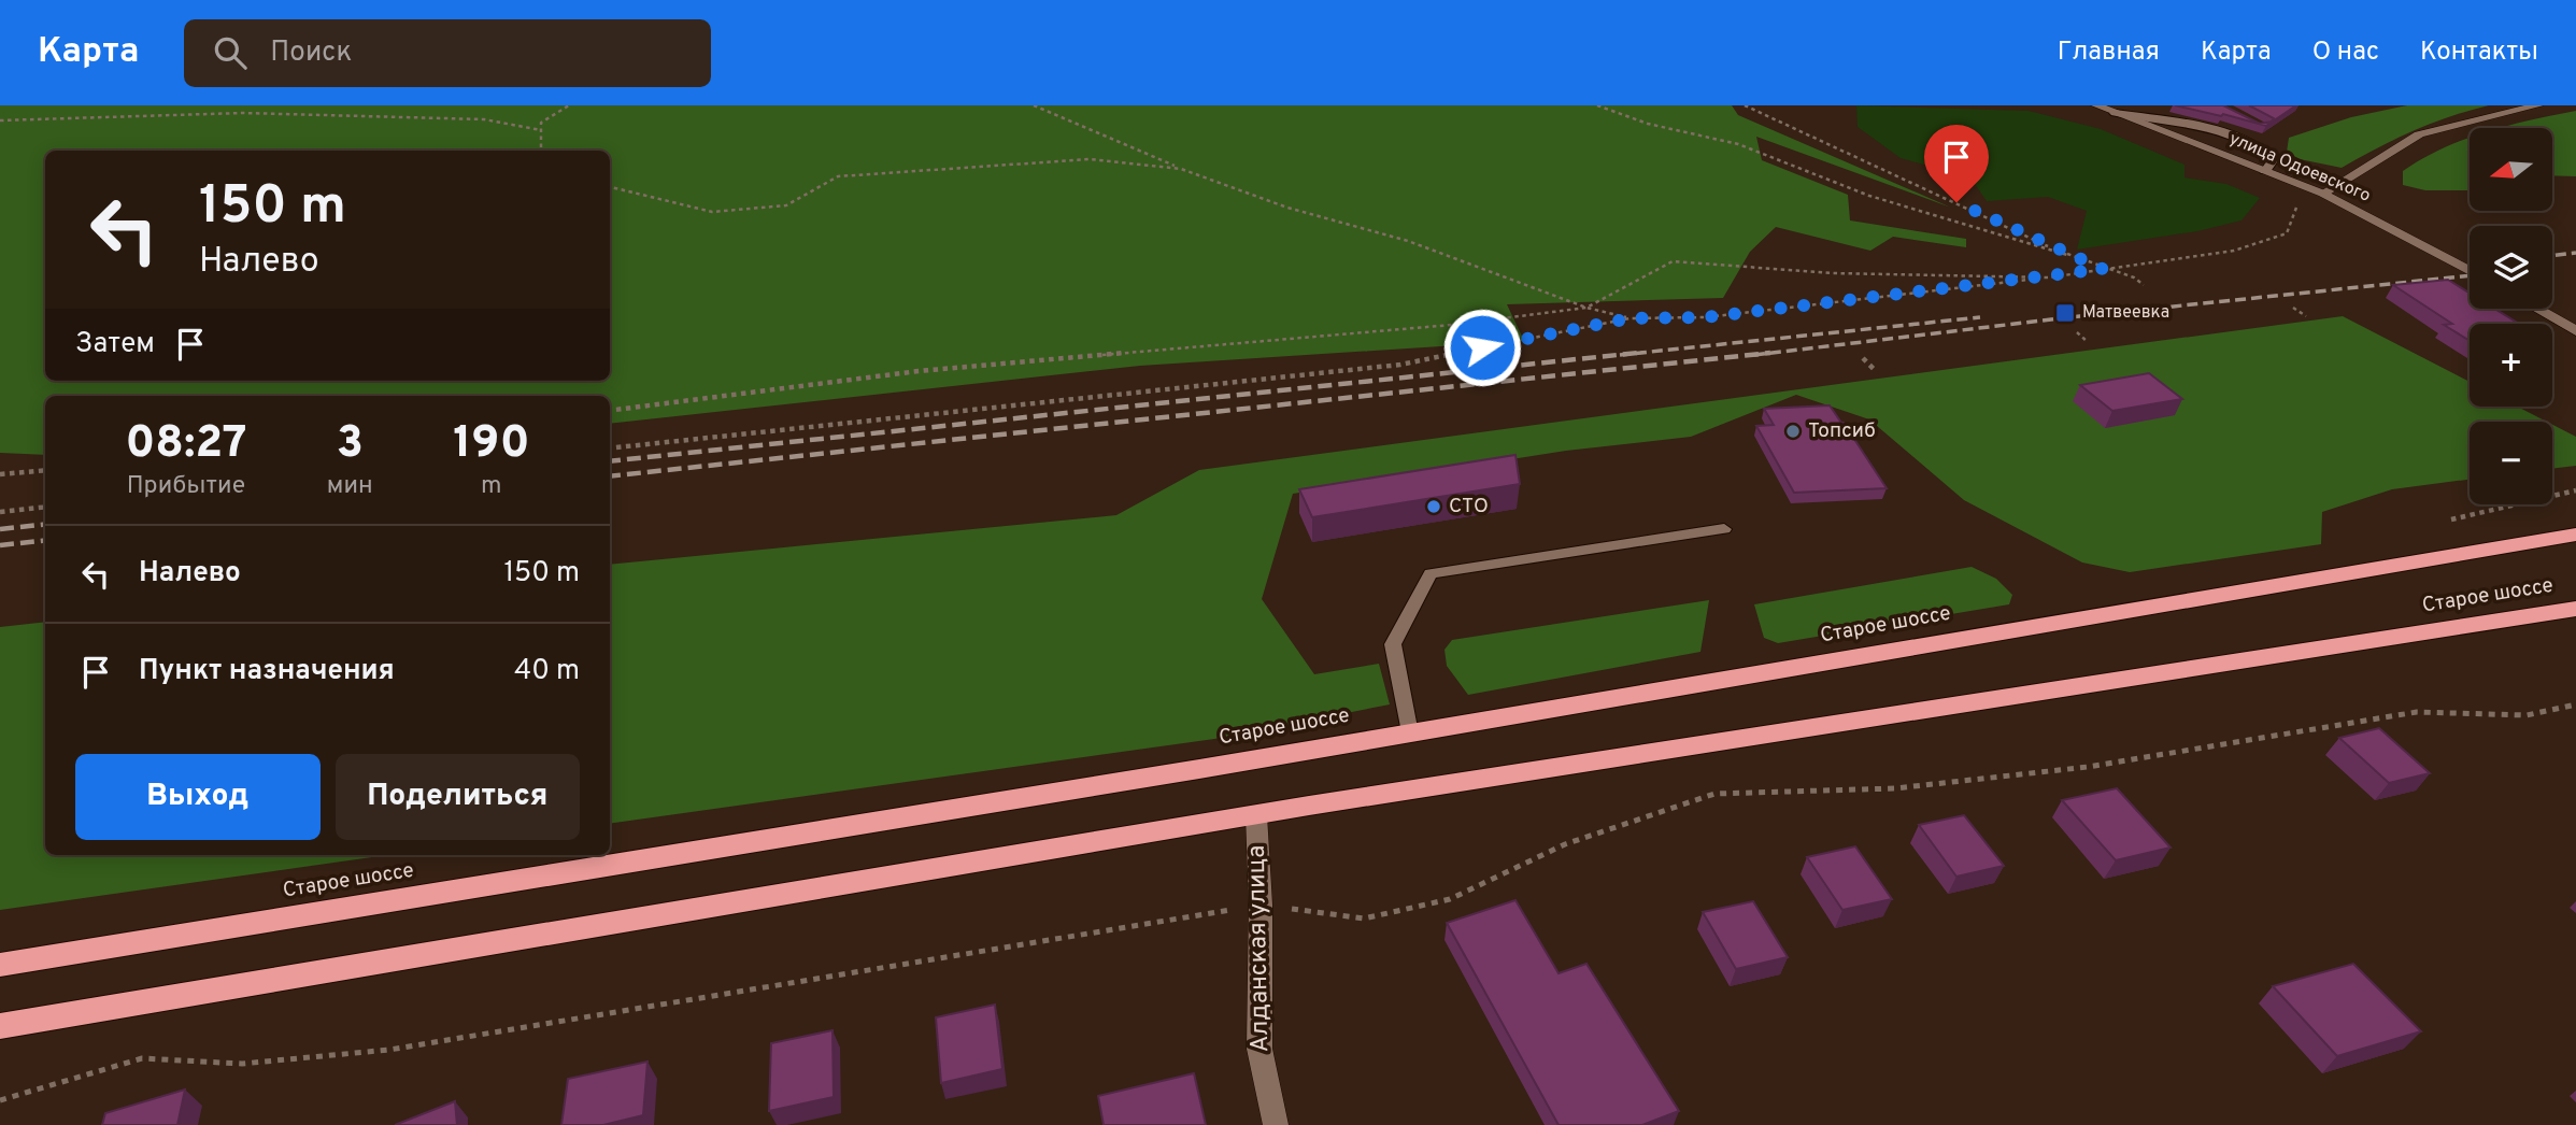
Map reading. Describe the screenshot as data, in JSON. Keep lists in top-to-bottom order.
{
  "streets": {
    "highway": ["Старое шоссе"],
    "street": ["улица Одоевского", "Алданская улица"]
  },
  "crossings": [
    ["Старое шоссе", "Алданская улица"]
  ],
  "places": {
    "transit": ["Матвеевка"],
    "other": ["Топсиб", "СТО"]
  },
  "north": "left",
  "page": {
    "header": "Карта",
    "search": "Поиск",
    "nav": [
      "Главная",
      "Карта",
      "О нас",
      "Контакты"
    ],
    "map_buttons": ["+", "−"],
    "turn": ["150 m", "Налево"],
    "then": "Затем",
    "eta": [
      "08:27",
      "Прибытие",
      "3",
      "мин",
      "190",
      "m"
    ],
    "list": [
      {
        "name": "Налево",
        "value": "150 m"
      },
      {
        "name": "Пункт назначения",
        "value": "40 m"
      }
    ],
    "buttons": ["Выход", "Поделиться"]
  }
}
